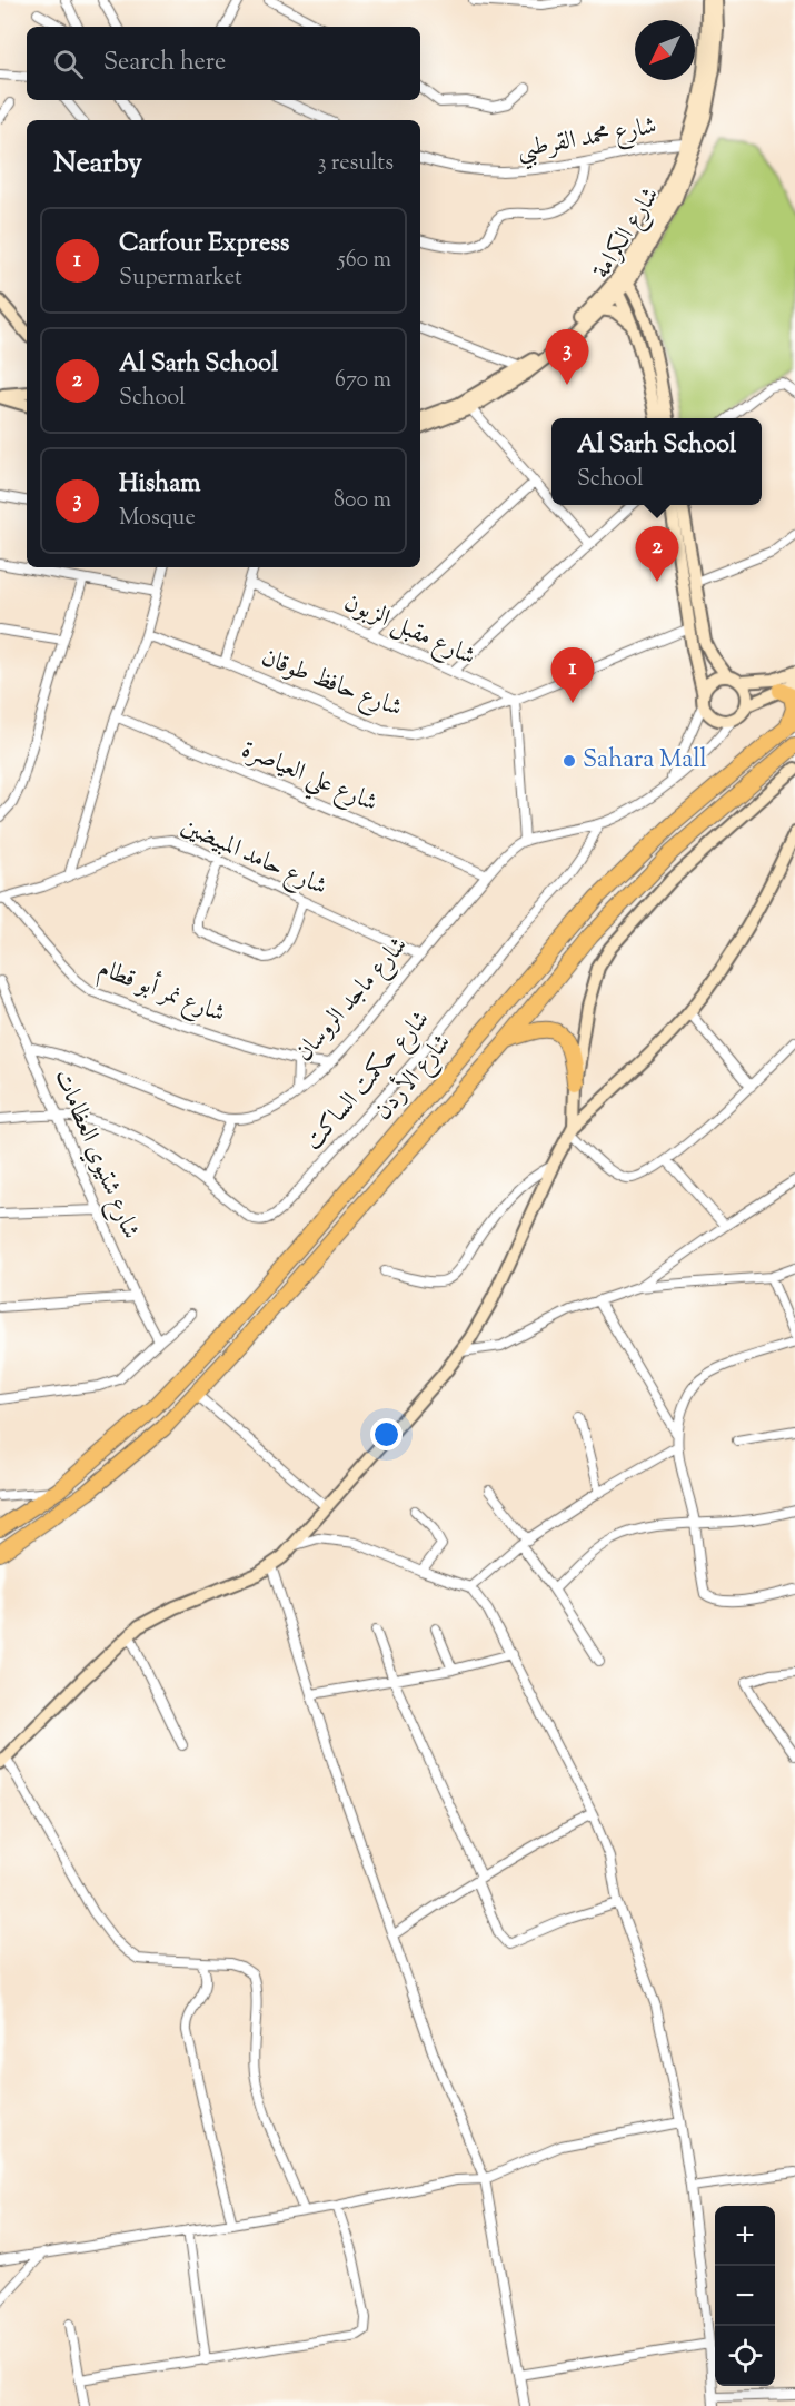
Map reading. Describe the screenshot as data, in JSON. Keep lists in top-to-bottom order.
{
  "streets": {
    "highway": ["شارع الأردن"],
    "street": [
      "شارع محمد القرطبي",
      "شارع الكرامة",
      "شارع مقبل الزبون",
      "شارع حافظ طوقان",
      "شارع علي العياصرة",
      "شارع حامد المبيضين",
      "شارع نمر أبو قطام",
      "شارع ماجد الروسان",
      "شارع حكمت الساكت",
      "شارع شتيوي العظامات"
    ]
  },
  "crossings": [
    ["شارع محمد القرطبي", "شارع الكرامة"],
    ["شارع مقبل الزبون", "شارع حافظ طوقان"],
    ["شارع علي العياصرة", "شارع ماجد الروسان"],
    ["شارع حامد المبيضين", "شارع نمر أبو قطام"],
    ["شارع حامد المبيضين", "شارع ماجد الروسان"],
    ["شارع نمر أبو قطام", "شارع ماجد الروسان"],
    ["شارع ماجد الروسان", "شارع حكمت الساكت"],
    ["شارع حكمت الساكت", "شارع شتيوي العظامات"]
  ],
  "places": ["Sahara Mall"],
  "north": "bottom left",
  "page": {
    "search": "Search here",
    "heading": ["Nearby", "3 results"],
    "list": [
      {
        "mark": "1",
        "name": "Carfour Express",
        "note": "Supermarket",
        "value": "560 m"
      },
      {
        "mark": "2",
        "name": "Al Sarh School",
        "note": "School",
        "value": "670 m"
      },
      {
        "mark": "3",
        "name": "Hisham",
        "note": "Mosque",
        "value": "800 m"
      }
    ],
    "pins": ["3", "2", "1"],
    "popup": ["Al Sarh School", "School"],
    "map_buttons": ["+", "−"]
  }
}
